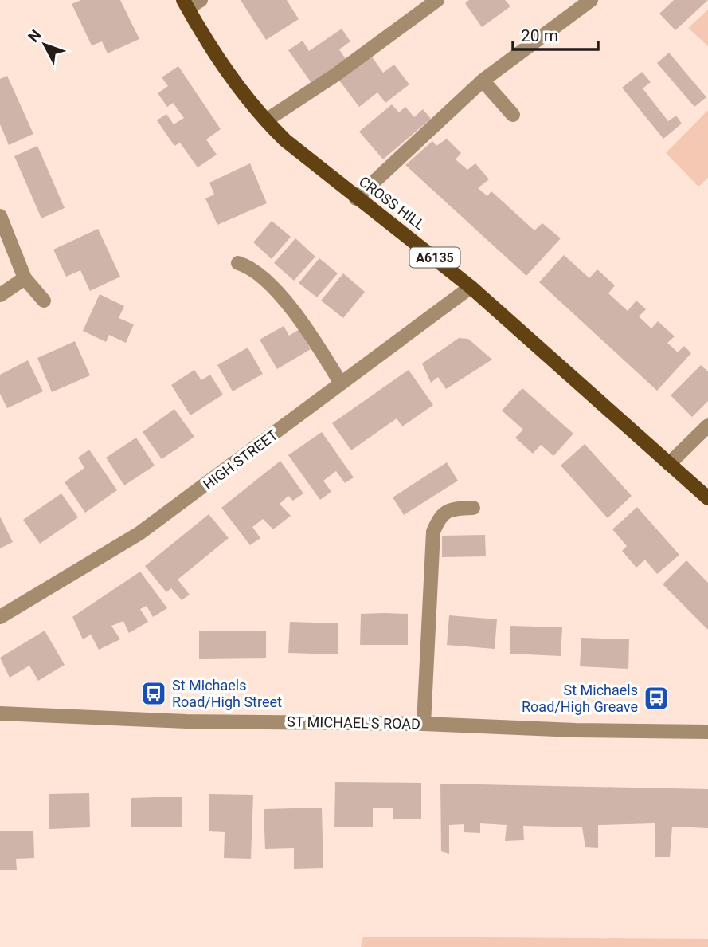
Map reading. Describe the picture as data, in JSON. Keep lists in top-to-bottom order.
{
  "streets": {
    "main road": ["CROSS HILL", "A6135"],
    "street": ["HIGH STREET", "ST MICHAEL'S ROAD"]
  },
  "crossings": [
    ["CROSS HILL", "HIGH STREET"]
  ],
  "places": {
    "bus stop": ["St Michaels Road/High Street", "St Michaels Road/High Greave"]
  },
  "scale_bar": "20 m",
  "north": "top left"
}
